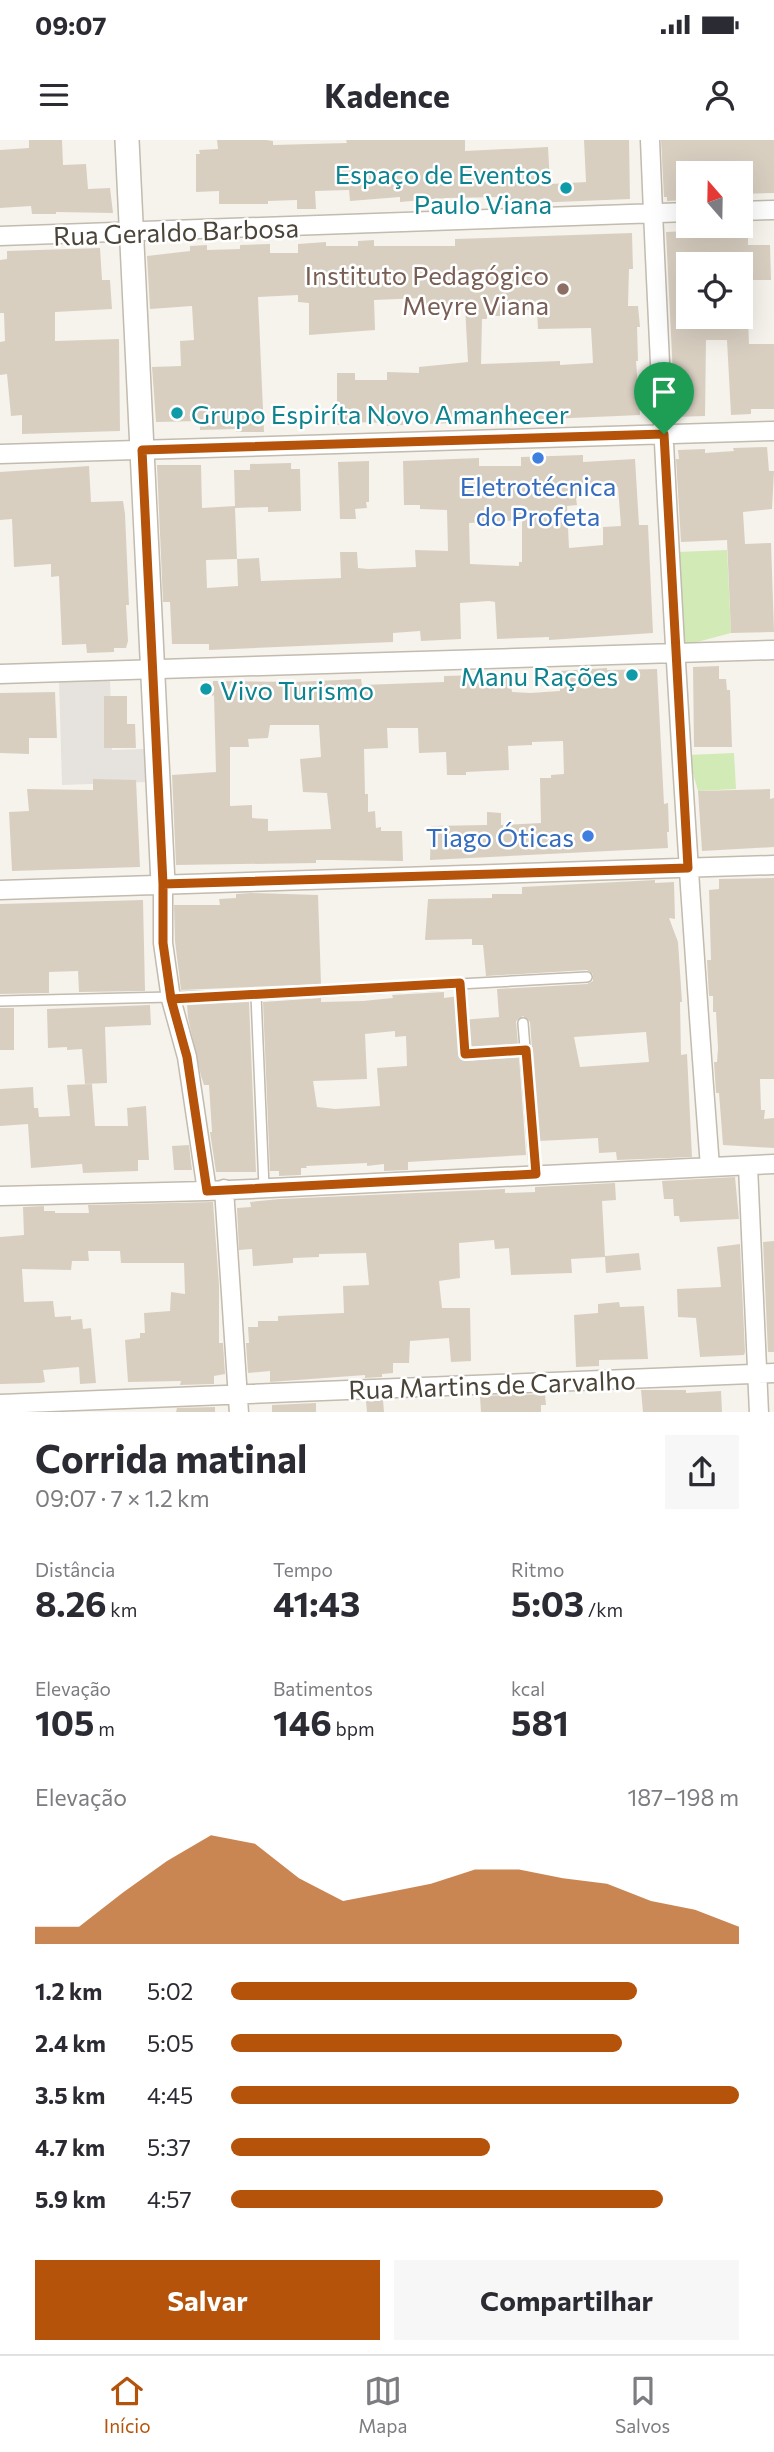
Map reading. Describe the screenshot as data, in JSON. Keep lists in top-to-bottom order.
{
  "streets": {
    "street": ["Rua Geraldo Barbosa", "Rua Martins de Carvalho"]
  },
  "places": [
    "Espaço de Eventos Paulo Viana",
    "Instituto Pedagógico Meyre Viana",
    "Grupo Espiríta Novo Amanhecer",
    "Eletrotécnica do Profeta",
    "Manu Rações",
    "Vivo Turismo",
    "Tiago Óticas"
  ],
  "north": "top",
  "page": {
    "status": "09:07",
    "header": "Kadence",
    "heading": ["Corrida matinal", "09:07 · 7 × 1.2 km"],
    "stats": [
      ["Distância", "8.26 km"],
      ["Tempo", "41:43"],
      ["Ritmo", "5:03 /km"],
      ["Elevação", "105 m"],
      ["Batimentos", "146 bpm"],
      ["kcal", "581"]
    ],
    "chart": ["Elevação", "187–198 m"],
    "list": [
      {
        "name": "1.2 km",
        "note": "5:02"
      },
      {
        "name": "2.4 km",
        "note": "5:05"
      },
      {
        "name": "3.5 km",
        "note": "4:45"
      },
      {
        "name": "4.7 km",
        "note": "5:37"
      },
      {
        "name": "5.9 km",
        "note": "4:57"
      }
    ],
    "buttons": ["Salvar", "Compartilhar"],
    "tabs": ["Início", "Mapa", "Salvos"]
  }
}
